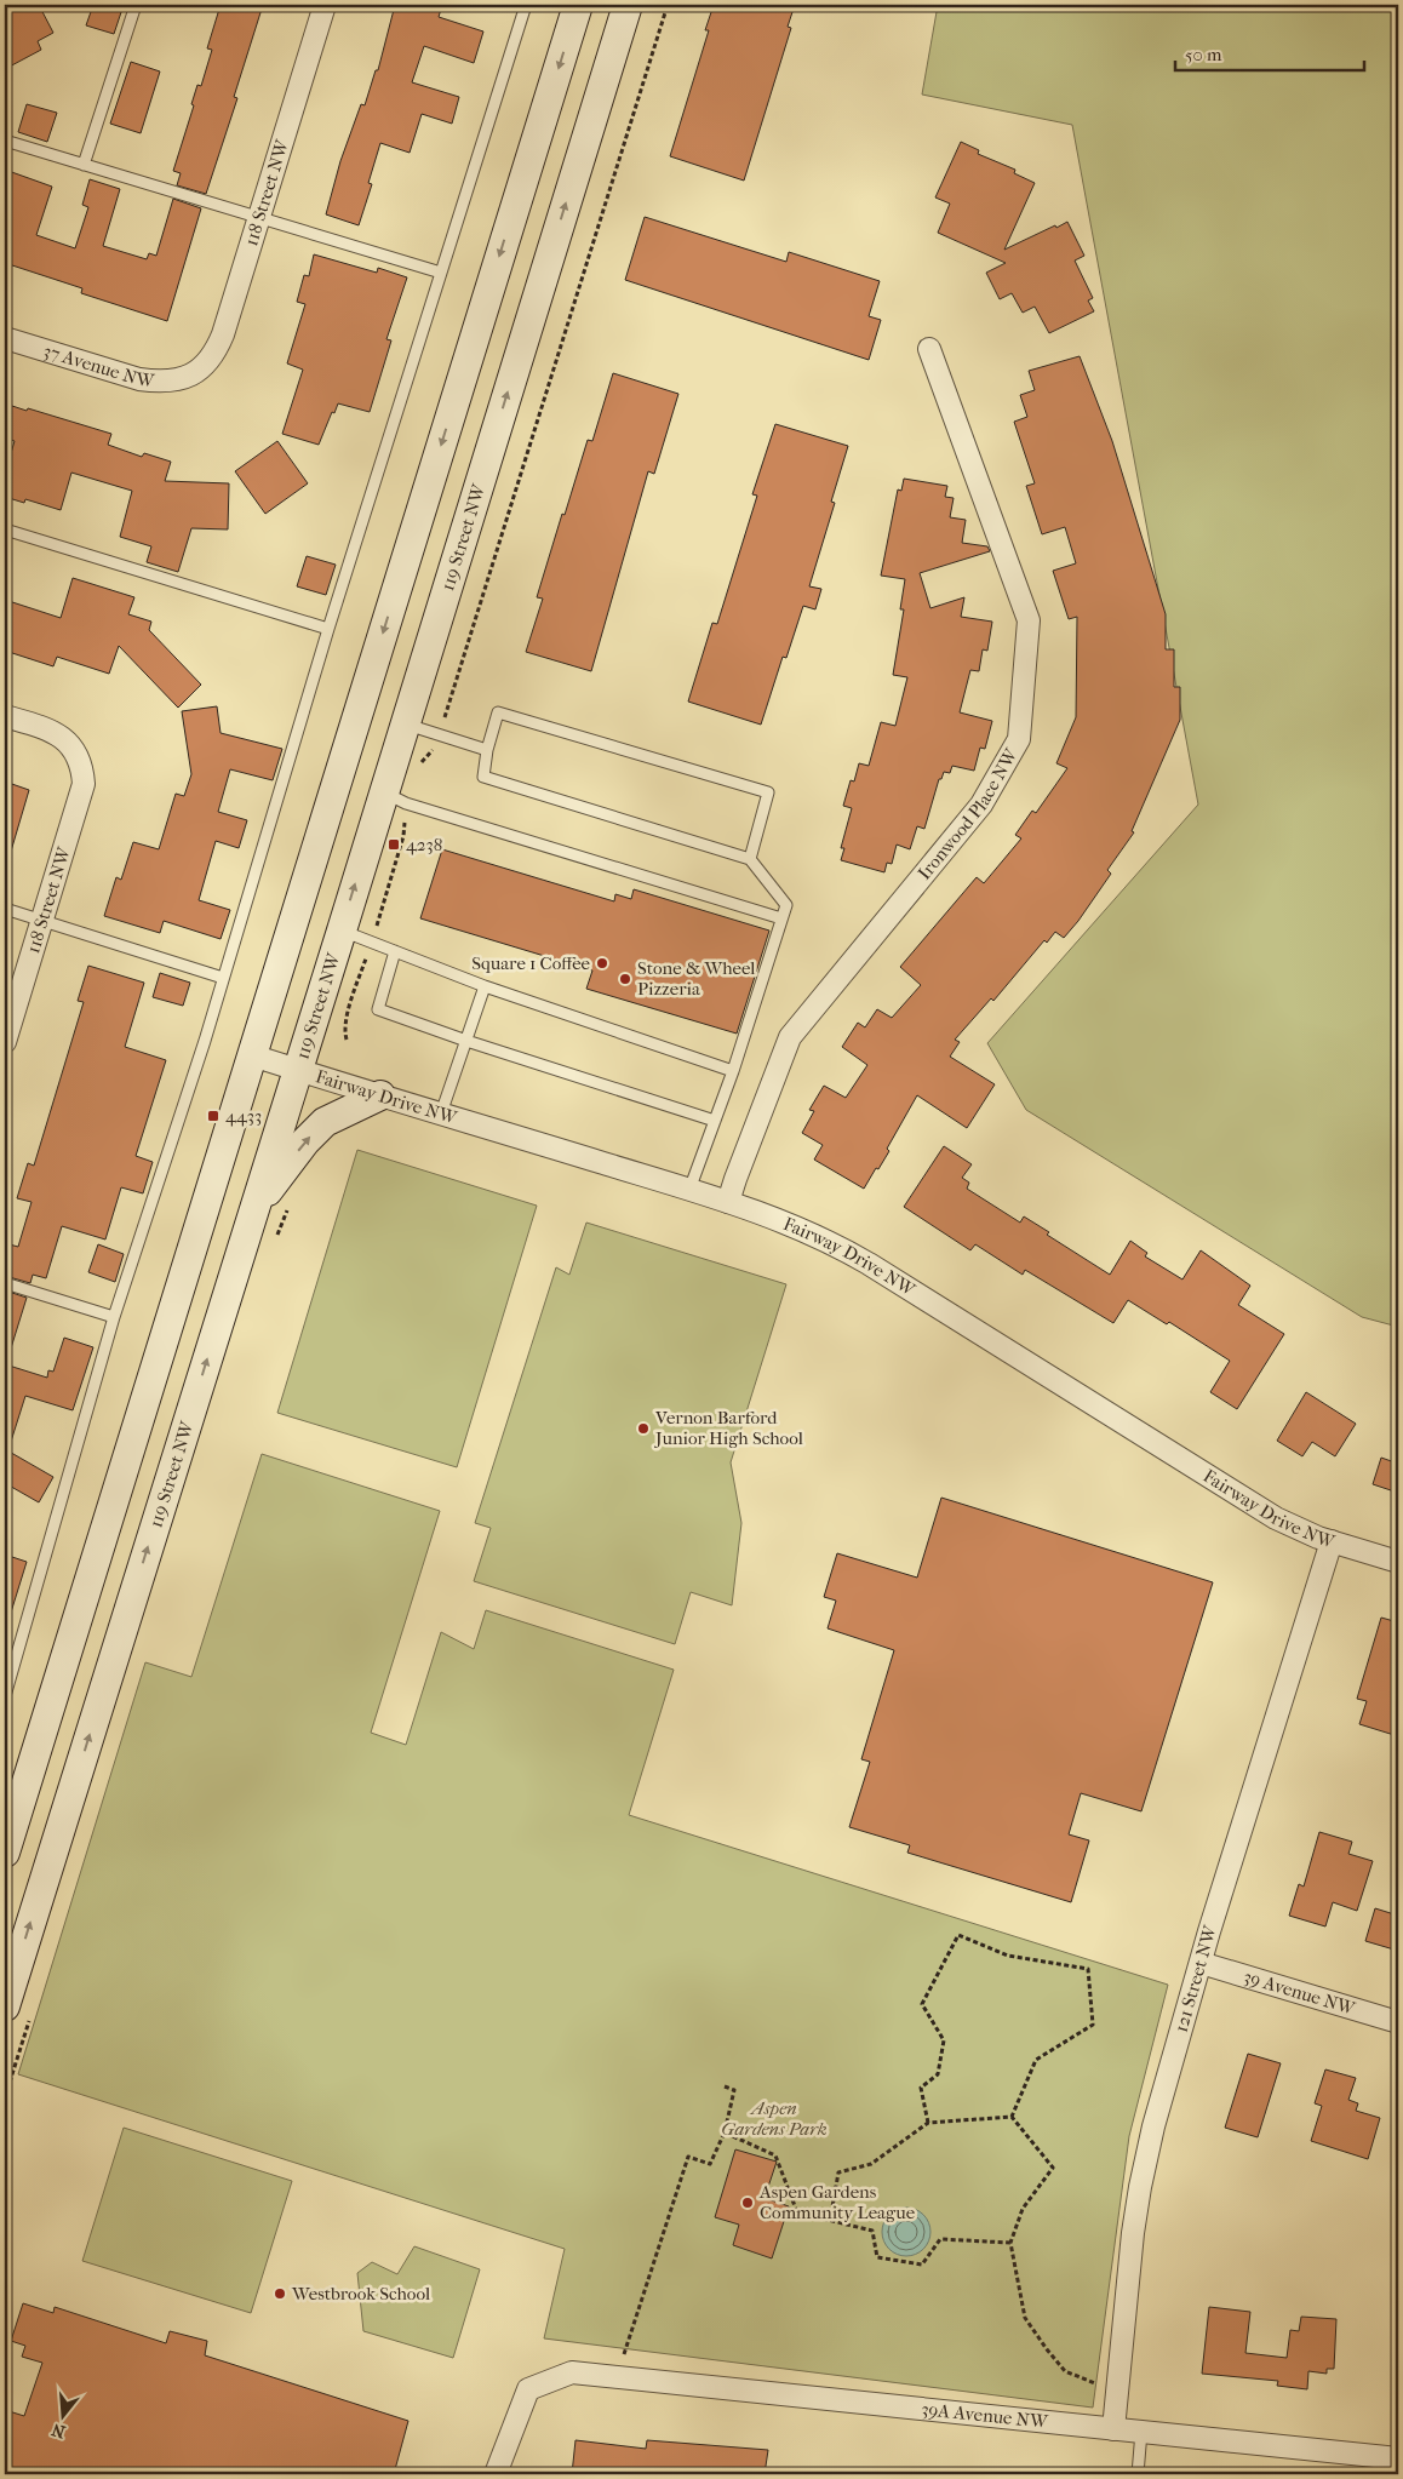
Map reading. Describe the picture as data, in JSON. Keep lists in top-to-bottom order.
{
  "streets": {
    "main road": ["119 Street NW"],
    "street": [
      "118 Street NW",
      "37 Avenue NW",
      "Ironwood Place NW",
      "Fairway Drive NW",
      "121 Street NW",
      "39 Avenue NW",
      "39A Avenue NW"
    ]
  },
  "crossings": [
    ["118 Street NW", "37 Avenue NW"],
    ["119 Street NW", "Fairway Drive NW"],
    ["Ironwood Place NW", "Fairway Drive NW"],
    ["Fairway Drive NW", "121 Street NW"],
    ["121 Street NW", "39 Avenue NW"],
    ["121 Street NW", "39A Avenue NW"]
  ],
  "parks": ["Aspen Gardens Park"],
  "places": {
    "transit": ["4238", "4433"],
    "other": [
      "Square 1 Coffee",
      "Stone & Wheel Pizzeria",
      "Vernon Barford Junior High School",
      "Aspen Gardens Community League",
      "Westbrook School"
    ]
  },
  "scale_bar": "50 m",
  "north": "bottom"
}
